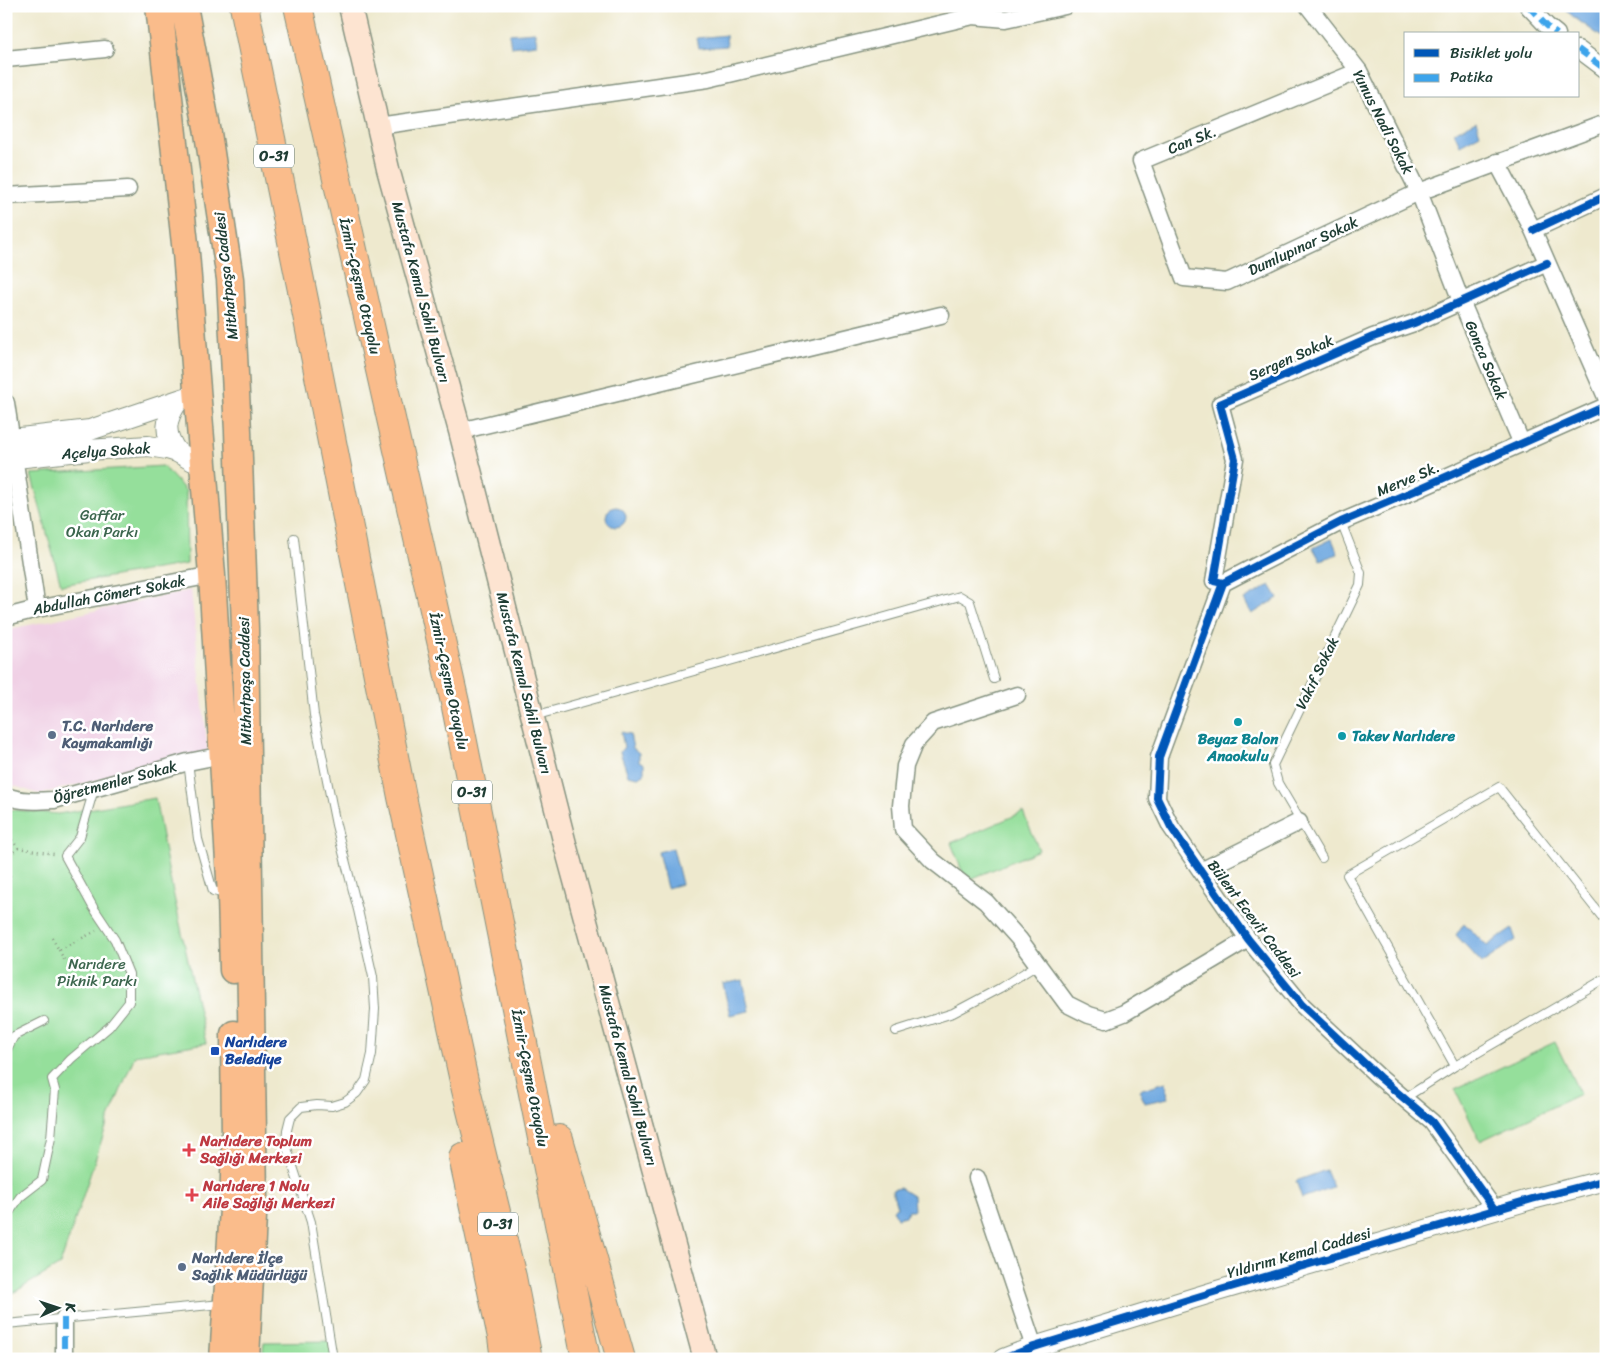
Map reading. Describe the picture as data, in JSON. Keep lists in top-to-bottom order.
{
  "streets": {
    "highway": ["O-31", "İzmir-Çeşme Otoyolu"],
    "main road": ["Mithatpaşa Caddesi", "Mustafa Kemal Sahil Bulvarı"],
    "street": [
      "Yunus Nadi Sokak",
      "Can Sk.",
      "Dumlupınar Sokak",
      "Sergen Sokak",
      "Gonca Sokak",
      "Açelya Sokak",
      "Merve Sk.",
      "Abdullah Cömert Sokak",
      "Öğretmenler Sokak",
      "Bülent Ecevit Caddesi",
      "Yıldırım Kemal Caddesi"
    ],
    "lane": ["Vakıf Sokak"]
  },
  "crossings": [
    ["Yunus Nadi Sokak", "Can Sk."],
    ["Yunus Nadi Sokak", "Dumlupınar Sokak"],
    ["Yunus Nadi Sokak", "Gonca Sokak"],
    ["Can Sk.", "Dumlupınar Sokak"],
    ["Dumlupınar Sokak", "Gonca Sokak"],
    ["Mithatpaşa Caddesi", "Açelya Sokak"],
    ["Mithatpaşa Caddesi", "Abdullah Cömert Sokak"],
    ["Mithatpaşa Caddesi", "Öğretmenler Sokak"],
    ["Sergen Sokak", "Gonca Sokak"],
    ["Sergen Sokak", "Merve Sk."],
    ["Sergen Sokak", "Bülent Ecevit Caddesi"],
    ["Gonca Sokak", "Merve Sk."],
    ["Merve Sk.", "Vakıf Sokak"],
    ["Merve Sk.", "Bülent Ecevit Caddesi"],
    ["Bülent Ecevit Caddesi", "Yıldırım Kemal Caddesi"]
  ],
  "parks": ["Gaffar Okan Parkı", "Narıdere Piknik Parkı"],
  "places": {
    "other": [
      "Beyaz Balon Anaokulu",
      "T.C. Narlıdere Kaymakamlığı",
      "Takev Narlıdere",
      "Narlıdere İlçe Sağlık Müdürlüğü"
    ],
    "transit": ["Narlıdere Belediye"],
    "health": ["Narlıdere Toplum Sağlığı Merkezi", "Narlıdere 1 Nolu Aile Sağlığı Merkezi"]
  },
  "legend": ["Bisiklet yolu", "Patika"],
  "north": "right"
}
